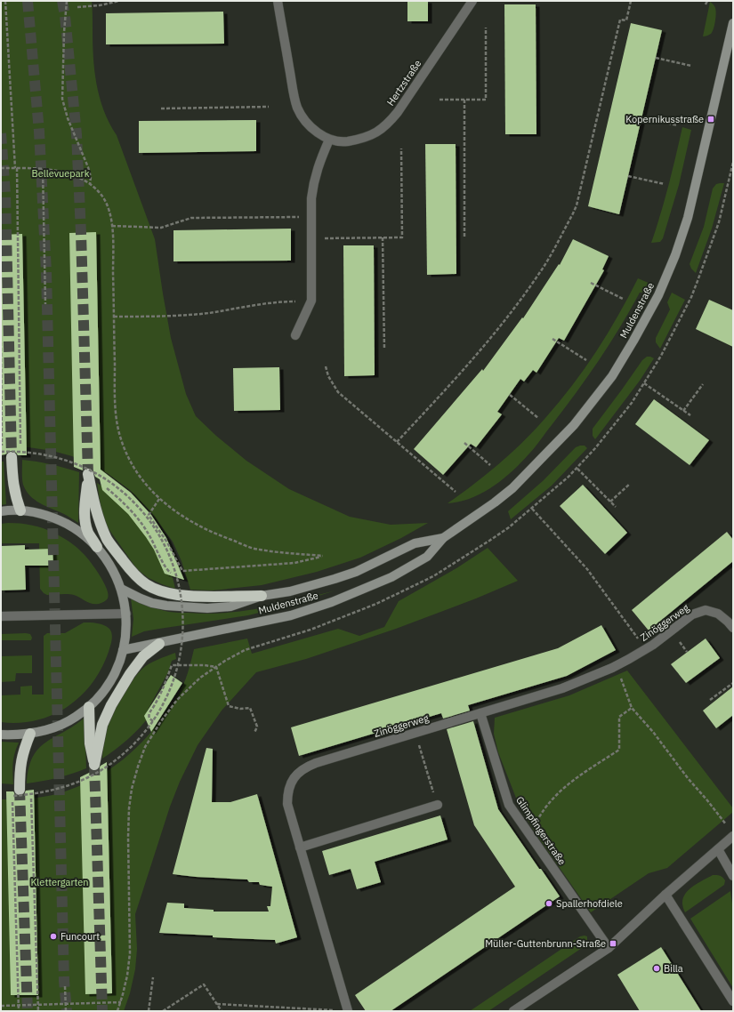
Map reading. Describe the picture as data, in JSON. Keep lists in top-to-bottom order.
{
  "streets": {
    "main road": ["Muldenstraße"],
    "street": ["Hertzstraße", "Zinöggerweg", "Glimpfingerstraße"]
  },
  "crossings": [
    ["Zinöggerweg", "Glimpfingerstraße"]
  ],
  "parks": ["Bellevuepark", "Klettergarten"],
  "places": {
    "transit": ["Kopernikusstraße", "Müller-Guttenbrunn-Straße"],
    "other": ["Spallerhofdiele", "Funcourt", "Billa"]
  }
}
